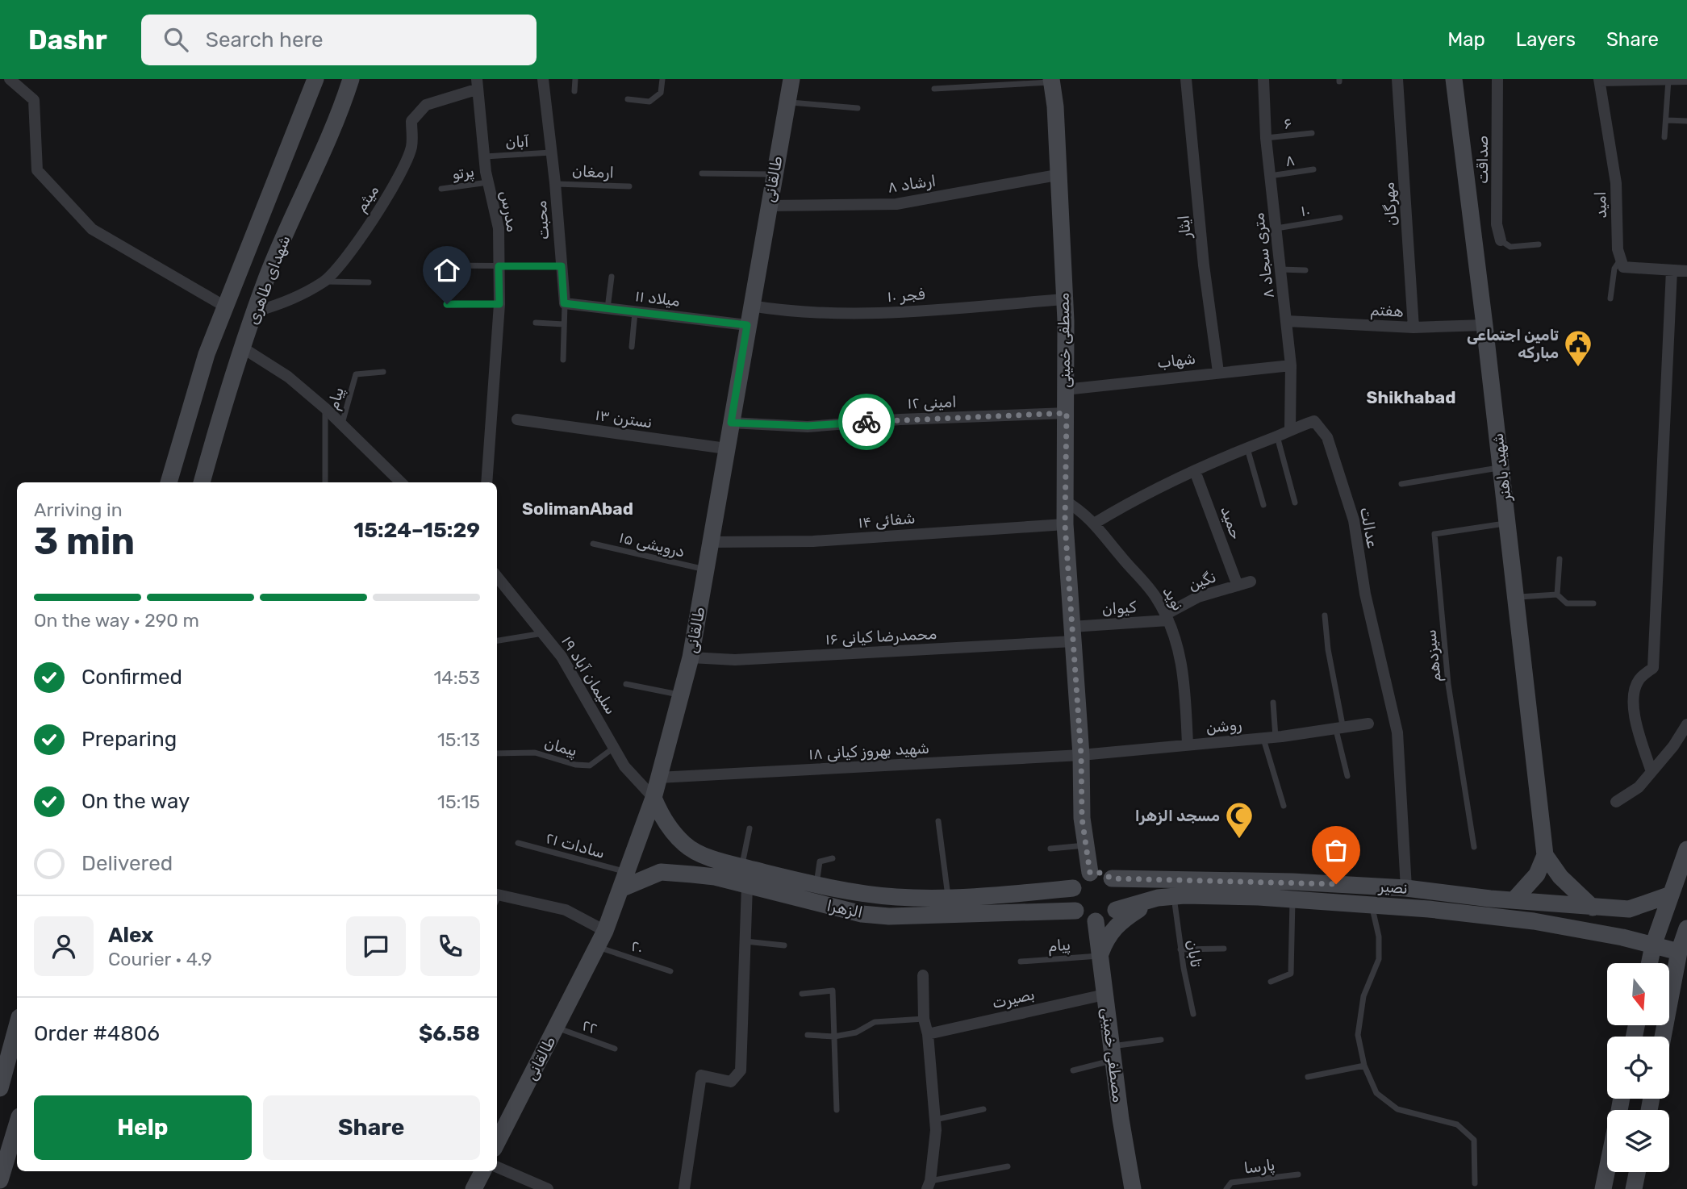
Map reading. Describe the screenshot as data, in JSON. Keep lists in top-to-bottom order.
{
  "streets": {
    "street": [
      "صداقت",
      "طالقانی",
      "ارشاد ۸",
      "میثم",
      "مهرگان",
      "امید",
      "مدرس",
      "محبت",
      "ایثار",
      "۸ متری سجاد",
      "شهدای طاهری",
      "فجر ۱۰",
      "میلاد ۱۱",
      "هفتم",
      "مصطفی خمینی",
      "شهاب",
      "امینی ۱۲",
      "نسترن ۱۳",
      "شهید باهنر",
      "شفائی ۱۴",
      "حمید",
      "عدالت",
      "نگین",
      "نوید",
      "کیوان",
      "محمدرضا کیانی ۱۶",
      "سلیمان آباد ۱۹",
      "روشن",
      "شهید بهروز کیانی ۱۸",
      "نصیر",
      "الزهرا",
      "بصیرت"
    ],
    "lane": [
      "۶",
      "آبان",
      "۸",
      "ارمغان",
      "پرتو",
      "۱۰",
      "پیام",
      "درویشی ۱۵",
      "سیزدهم",
      "پیمان",
      "سادات ۲۱",
      "۲۰",
      "تابان",
      "۲۲",
      "پارسا"
    ]
  },
  "crossings": [
    ["۶", "۸ متری سجاد"],
    ["آبان", "مدرس"],
    ["آبان", "محبت"],
    ["۸", "۸ متری سجاد"],
    ["ارمغان", "محبت"],
    ["پرتو", "مدرس"],
    ["طالقانی", "ارشاد ۸"],
    ["طالقانی", "فجر ۱۰"],
    ["طالقانی", "میلاد ۱۱"],
    ["طالقانی", "امینی ۱۲"],
    ["طالقانی", "نسترن ۱۳"],
    ["طالقانی", "شفائی ۱۴"],
    ["طالقانی", "درویشی ۱۵"],
    ["طالقانی", "محمدرضا کیانی ۱۶"],
    ["طالقانی", "سلیمان آباد ۱۹"],
    ["طالقانی", "شهید بهروز کیانی ۱۸"],
    ["طالقانی", "سادات ۲۱"],
    ["طالقانی", "الزهرا"],
    ["طالقانی", "۲۰"],
    ["طالقانی", "۲۲"],
    ["ارشاد ۸", "مصطفی خمینی"],
    ["میثم", "مدرس"],
    ["میثم", "شهدای طاهری"],
    ["مهرگان", "هفتم"],
    ["۱۰", "۸ متری سجاد"],
    ["محبت", "میلاد ۱۱"],
    ["ایثار", "شهاب"],
    ["۸ متری سجاد", "هفتم"],
    ["۸ متری سجاد", "شهاب"],
    ["۸ متری سجاد", "عدالت"],
    ["فجر ۱۰", "مصطفی خمینی"],
    ["هفتم", "شهید باهنر"],
    ["مصطفی خمینی", "شهاب"],
    ["مصطفی خمینی", "پیام"],
    ["مصطفی خمینی", "امینی ۱۲"],
    ["مصطفی خمینی", "شفائی ۱۴"],
    ["مصطفی خمینی", "نوید"],
    ["مصطفی خمینی", "کیوان"],
    ["مصطفی خمینی", "محمدرضا کیانی ۱۶"],
    ["مصطفی خمینی", "روشن"],
    ["مصطفی خمینی", "شهید بهروز کیانی ۱۸"],
    ["مصطفی خمینی", "نصیر"],
    ["مصطفی خمینی", "الزهرا"],
    ["مصطفی خمینی", "بصیرت"],
    ["شهید باهنر", "سیزدهم"],
    ["حمید", "عدالت"],
    ["حمید", "نگین"],
    ["عدالت", "نوید"],
    ["عدالت", "نصیر"],
    ["نگین", "نوید"],
    ["نگین", "کیوان"],
    ["نوید", "کیوان"],
    ["نوید", "روشن"],
    ["کیوان", "محمدرضا کیانی ۱۶"],
    ["سلیمان آباد ۱۹", "پیمان"],
    ["سلیمان آباد ۱۹", "الزهرا"],
    ["روشن", "شهید بهروز کیانی ۱۸"],
    ["نصیر", "الزهرا"]
  ],
  "districts": ["Shikhabad", "SolimanAbad"],
  "places": {
    "public building": ["تامین اجتماعی مبارکه"],
    "mosque": ["مسجد الزهرا"]
  },
  "north": "bottom",
  "page": {
    "header": "Dashr",
    "search": "Search here",
    "nav": ["Map", "Layers", "Share"],
    "heading": ["3 min", "Arriving in", "15:24–15:29"],
    "panel": [
      "Alex",
      "Courier · 4.9",
      "Order #4806",
      "$6.58"
    ],
    "bar": "On the way · 290 m",
    "list": [
      ["Confirmed", "14:53"],
      ["Preparing", "15:13"],
      ["On the way", "15:15"],
      "Delivered"
    ],
    "buttons": ["Help", "Share"]
  }
}
